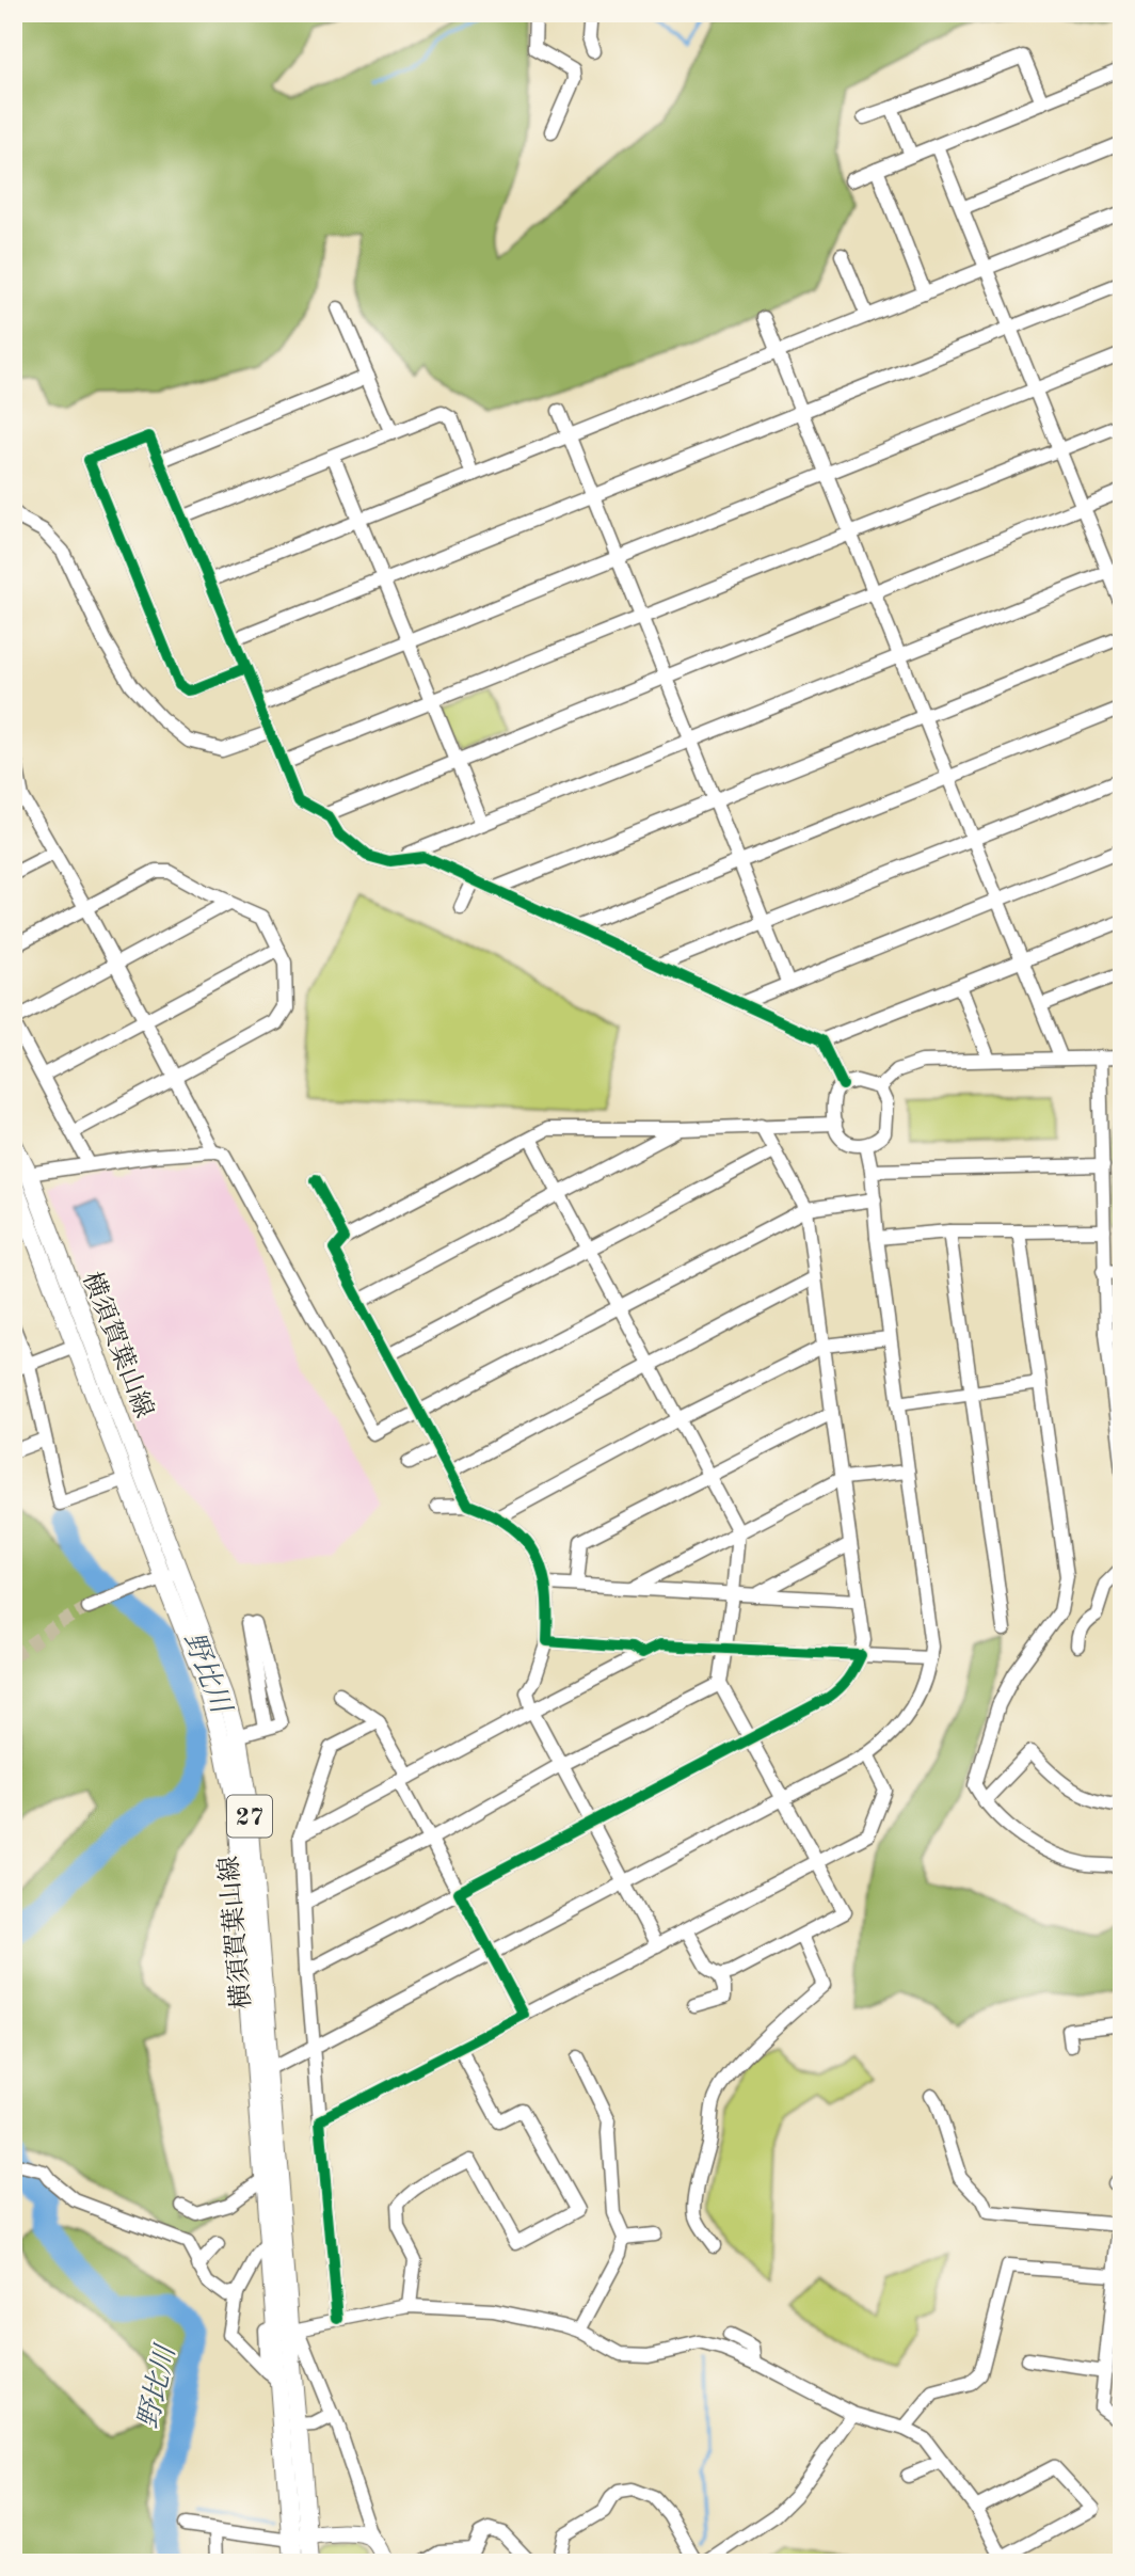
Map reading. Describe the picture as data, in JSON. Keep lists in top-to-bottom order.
{
  "streets": {
    "main road": ["横須賀葉山線", "27"]
  },
  "water": ["野比川"]
}
